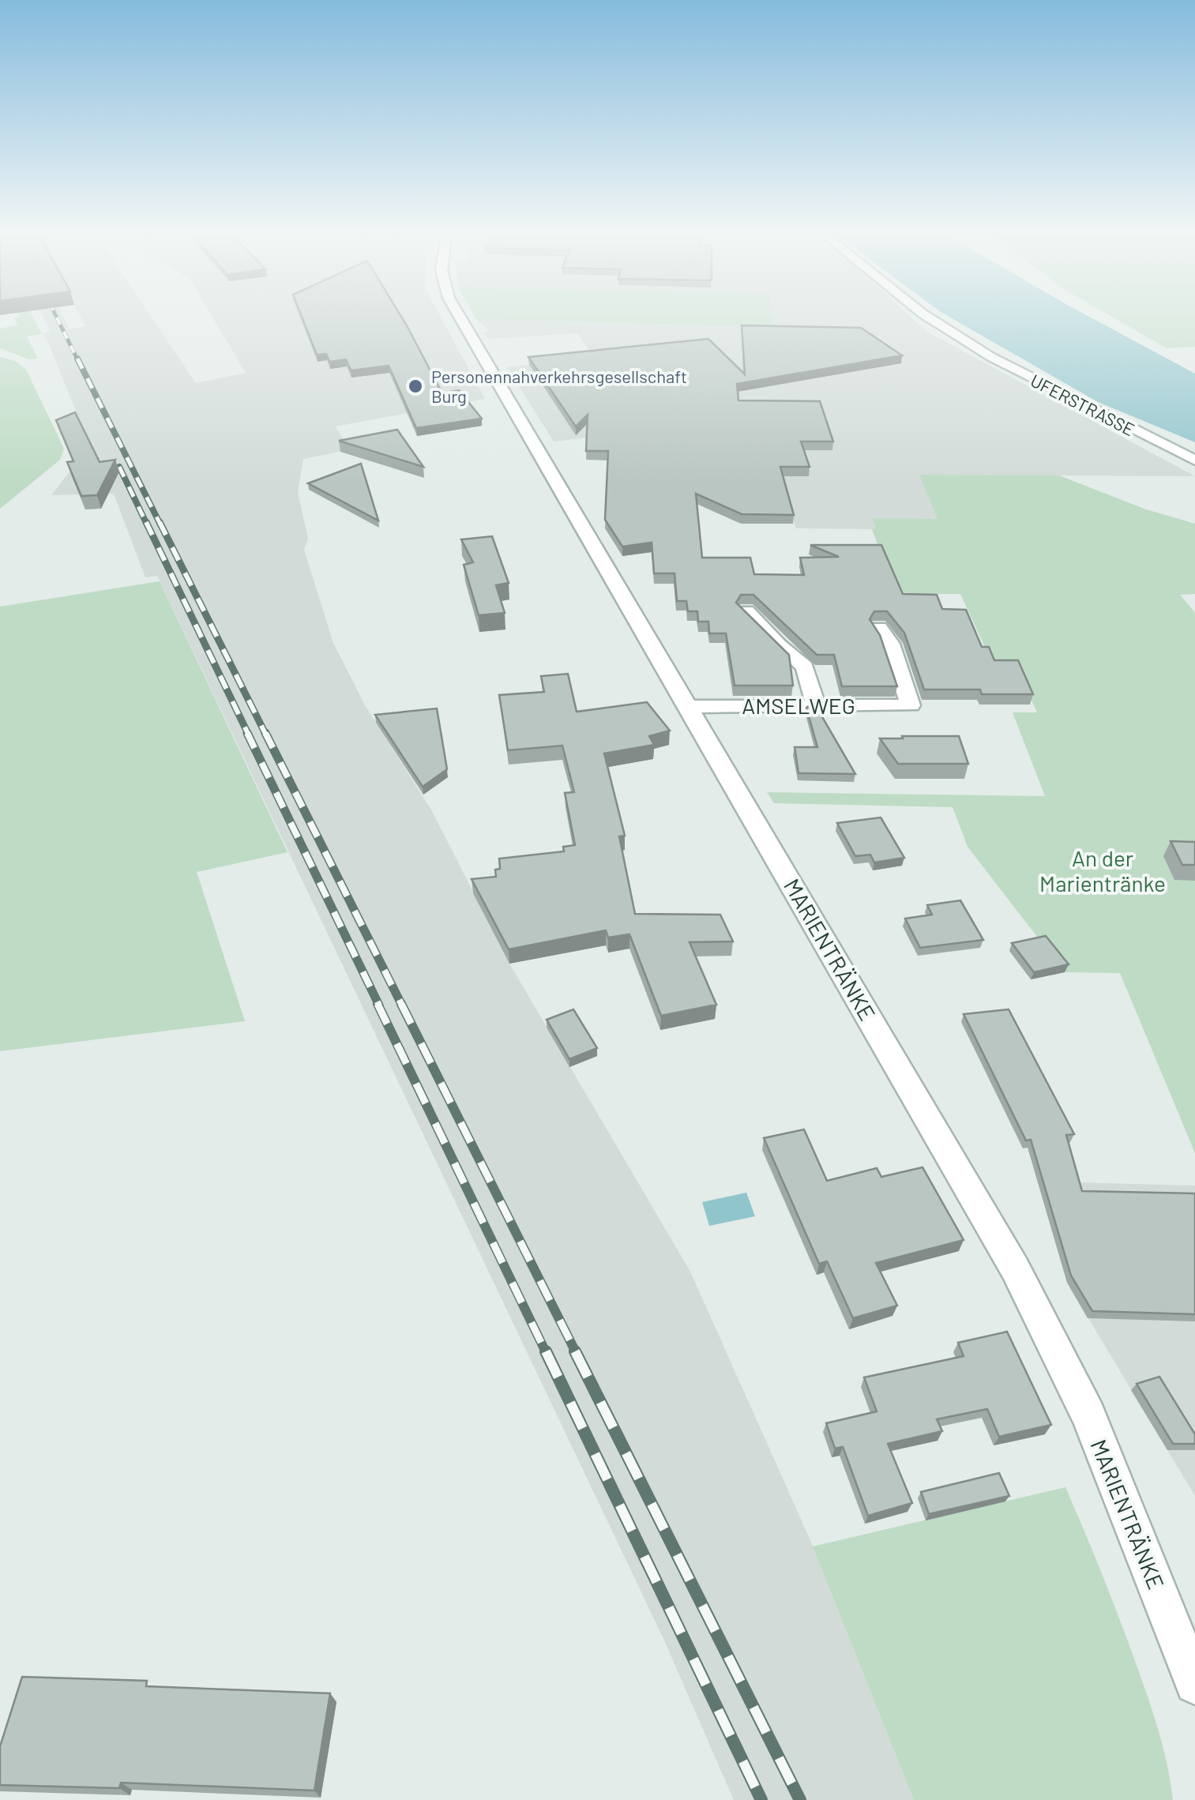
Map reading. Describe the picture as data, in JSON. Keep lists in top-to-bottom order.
{
  "streets": {
    "street": ["UFERSTRASSE", "AMSELWEG", "MARIENTRÄNKE"]
  },
  "crossings": [
    ["AMSELWEG", "MARIENTRÄNKE"]
  ],
  "parks": ["An der Marientränke"],
  "places": ["Personennahverkehrsgesellschaft Burg"]
}
